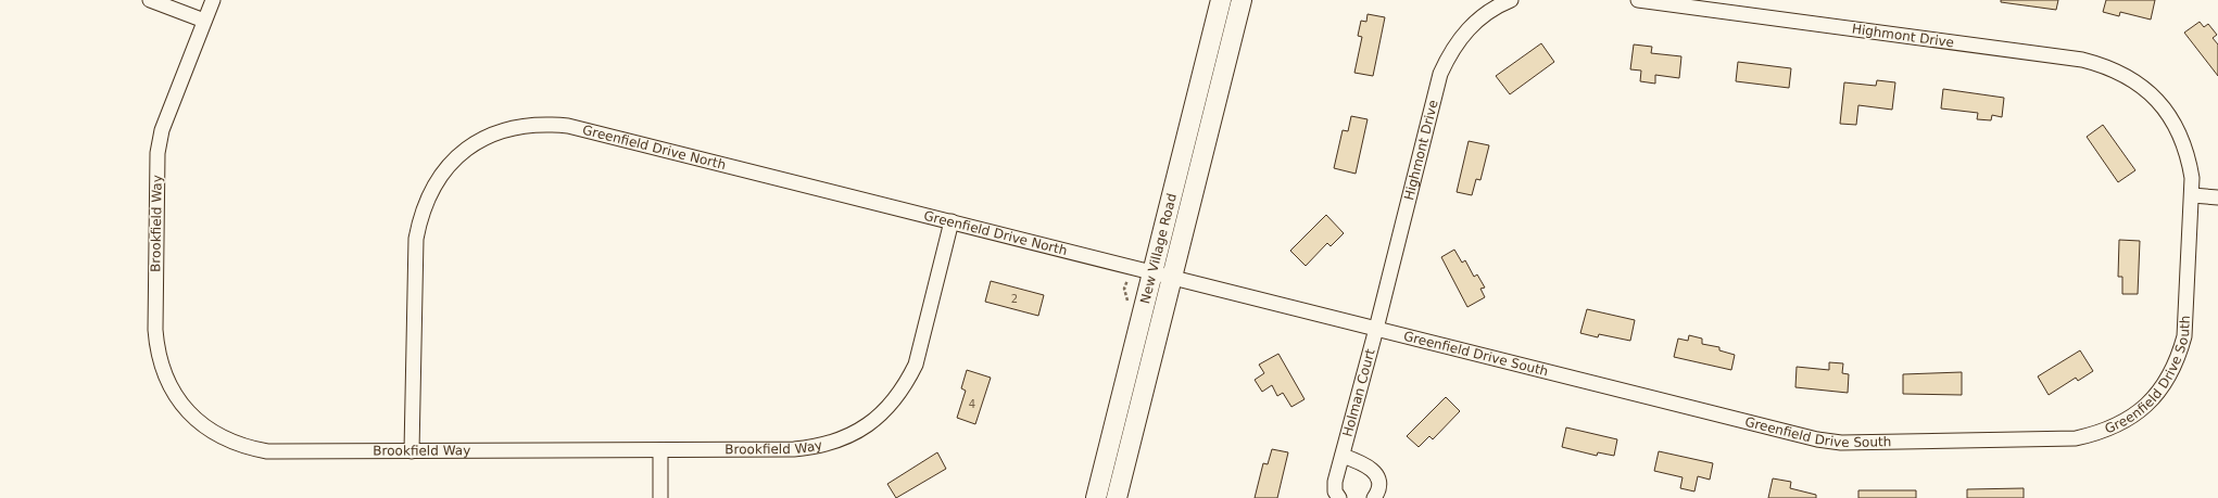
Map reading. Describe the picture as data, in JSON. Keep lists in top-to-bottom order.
{
  "streets": {
    "main road": ["New Village Road"],
    "street": [
      "Highmont Drive",
      "Greenfield Drive North",
      "Brookfield Way",
      "Greenfield Drive South",
      "Holman Court"
    ]
  },
  "crossings": [
    ["Highmont Drive", "Greenfield Drive South"],
    ["Highmont Drive", "Holman Court"],
    ["Greenfield Drive North", "Brookfield Way"],
    ["Greenfield Drive North", "New Village Road"],
    ["Greenfield Drive North", "Greenfield Drive South"],
    ["New Village Road", "Greenfield Drive South"],
    ["Greenfield Drive South", "Holman Court"]
  ],
  "house_numbers": ["2", "4"]
}
